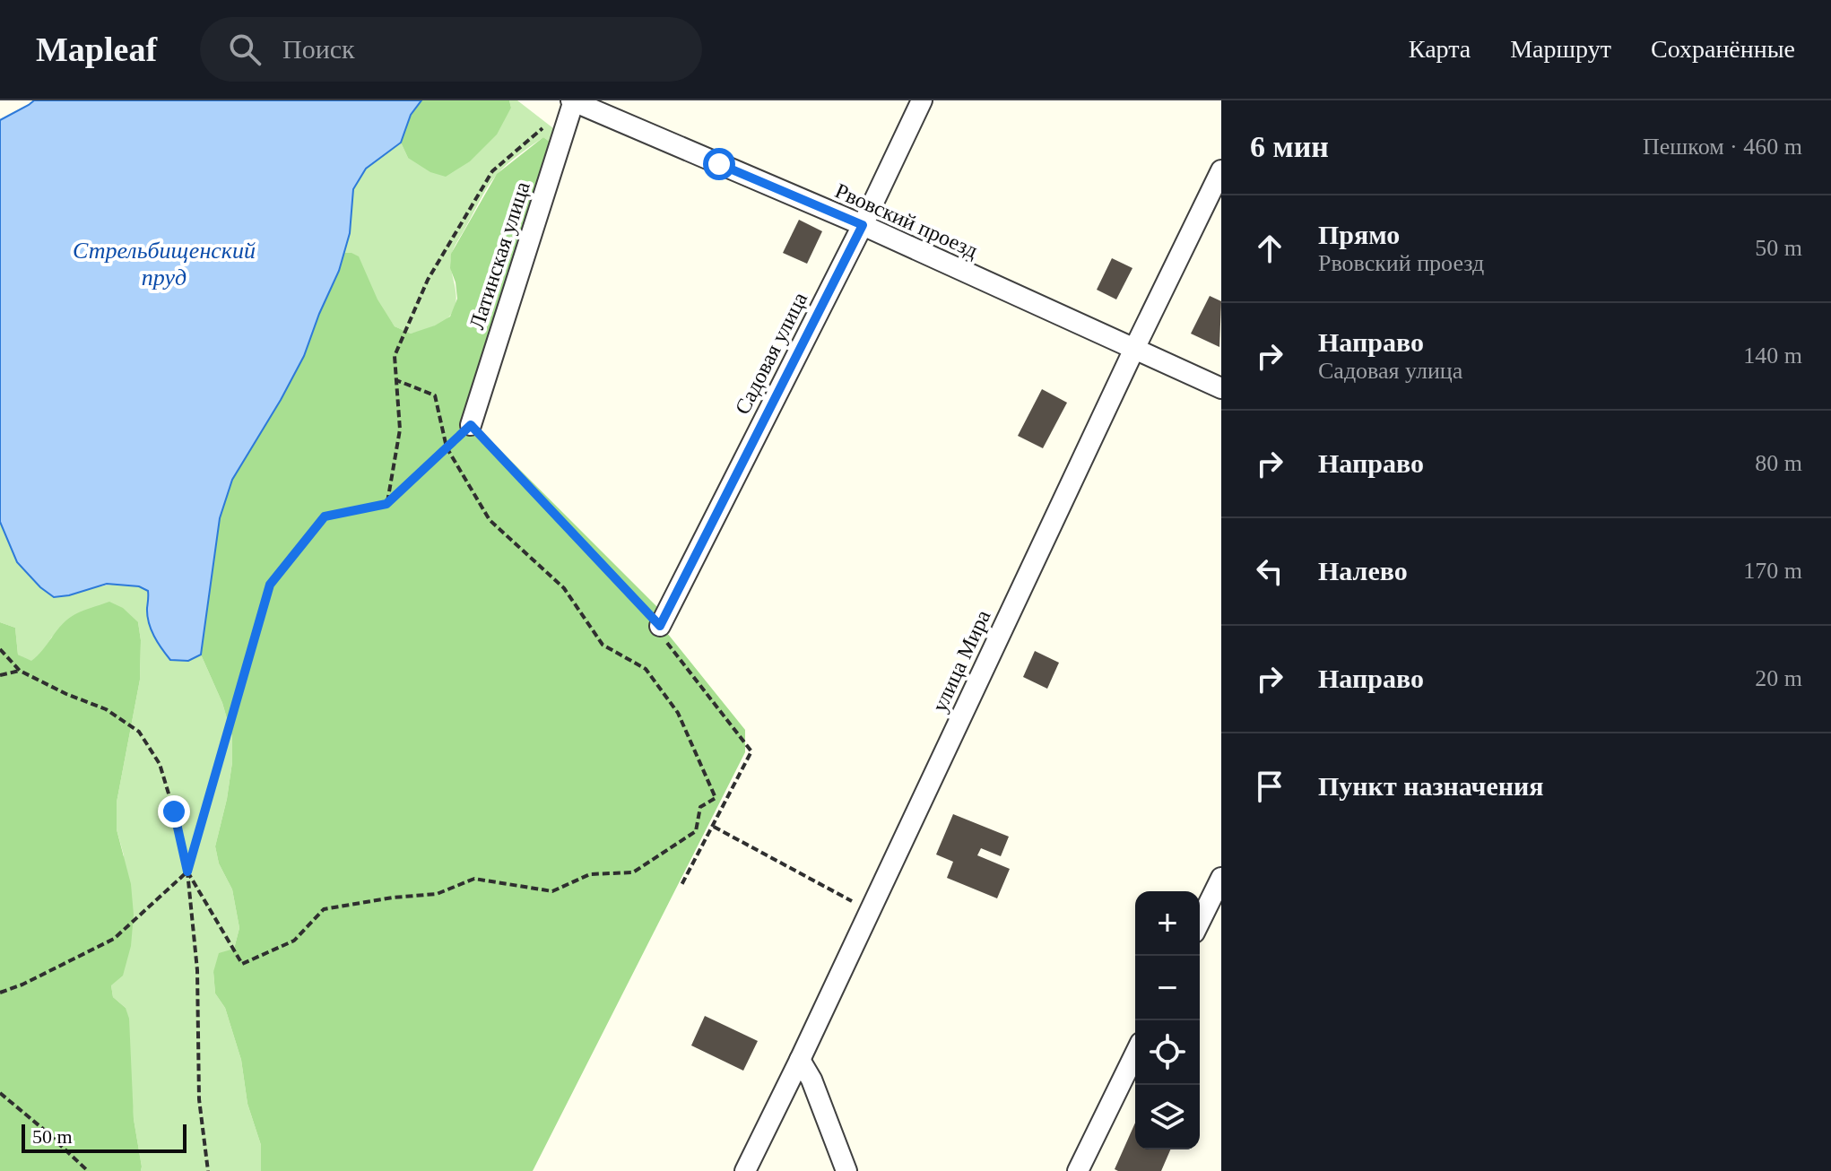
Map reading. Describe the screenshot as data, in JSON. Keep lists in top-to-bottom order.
{
  "streets": {
    "street": [
      "Рвовский проезд",
      "Латинская улица",
      "Садовая улица",
      "улица Мира"
    ]
  },
  "crossings": [
    ["Рвовский проезд", "Латинская улица"],
    ["Рвовский проезд", "Садовая улица"],
    ["Рвовский проезд", "улица Мира"]
  ],
  "water": ["Стрельбищенский пруд"],
  "scale_bar": "50 m",
  "page": {
    "header": "Mapleaf",
    "search": "Поиск",
    "nav": ["Карта", "Маршрут", "Сохранённые"],
    "heading": ["6 мин", "Пешком · 460 m"],
    "list": [
      ["Прямо", "Рвовский проезд", "50 m"],
      ["Направо", "Садовая улица", "140 m"],
      ["Направо", "80 m"],
      ["Налево", "170 m"],
      ["Направо", "20 m"],
      "Пункт назначения"
    ],
    "map_buttons": ["+", "−"],
    "scale": "50 m"
  }
}
